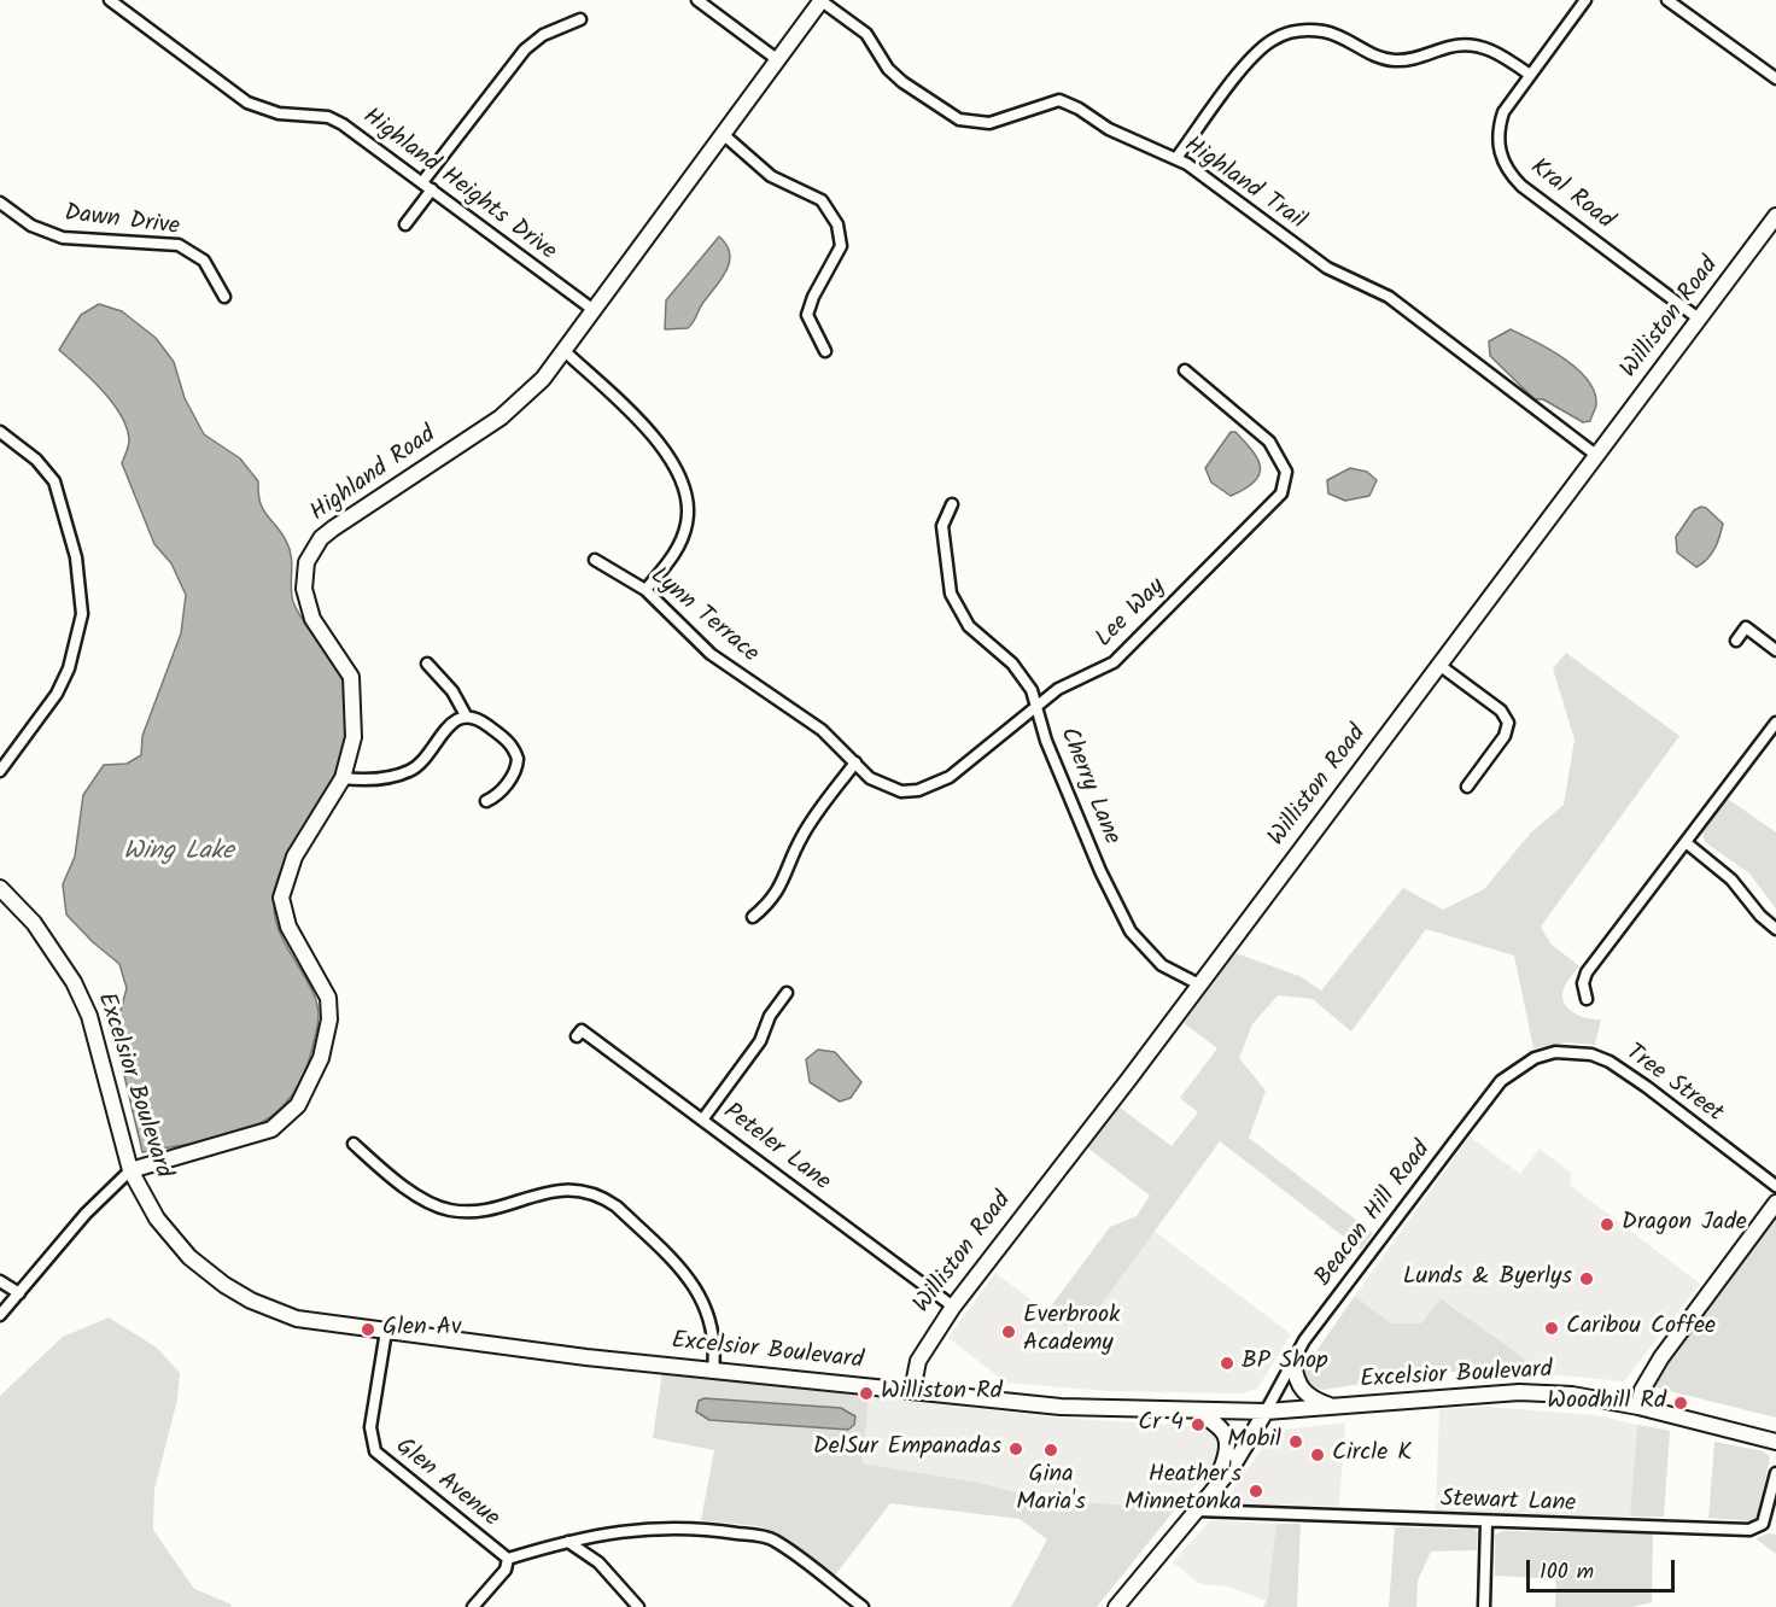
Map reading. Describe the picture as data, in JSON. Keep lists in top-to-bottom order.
{
  "streets": {
    "main road": ["Williston Road", "Highland Road", "Excelsior Boulevard"],
    "street": [
      "Highland Trail",
      "Highland Heights Drive",
      "Kral Road",
      "Dawn Drive",
      "Lee Way",
      "Lynn Terrace",
      "Cherry Lane",
      "Tree Street",
      "Peteler Lane",
      "Beacon Hill Road",
      "Glen Avenue",
      "Stewart Lane"
    ]
  },
  "crossings": [
    ["Highland Trail", "Williston Road"],
    ["Highland Trail", "Highland Road"],
    ["Highland Heights Drive", "Highland Road"],
    ["Kral Road", "Williston Road"],
    ["Williston Road", "Cherry Lane"],
    ["Williston Road", "Excelsior Boulevard"],
    ["Williston Road", "Peteler Lane"],
    ["Highland Road", "Excelsior Boulevard"],
    ["Lee Way", "Lynn Terrace"],
    ["Lee Way", "Cherry Lane"],
    ["Tree Street", "Beacon Hill Road"],
    ["Excelsior Boulevard", "Beacon Hill Road"],
    ["Excelsior Boulevard", "Glen Avenue"]
  ],
  "water": ["Wing Lake"],
  "places": [
    "Dragon Jade",
    "Lunds & Byerlys",
    "Caribou Coffee",
    "Glen Av",
    "Everbrook Academy",
    "BP Shop",
    "Williston Rd",
    "Woodhill Rd",
    "Cr 4",
    "Mobil",
    "DelSur Empanadas",
    "Gina Maria's",
    "Circle K",
    "Heather's Minnetonka"
  ],
  "scale_bar": "100 m"
}
